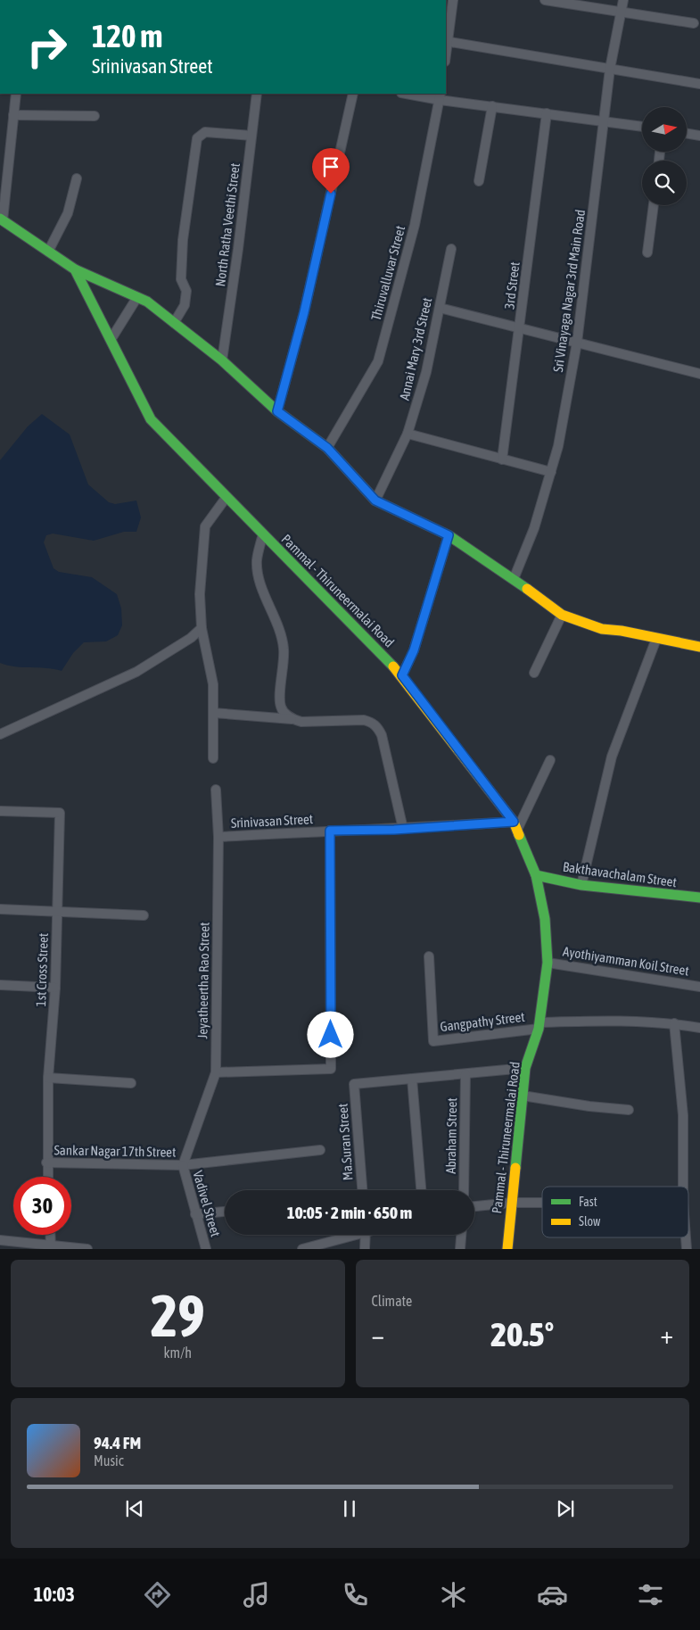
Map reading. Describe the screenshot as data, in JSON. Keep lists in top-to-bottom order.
{
  "streets": {
    "street": [
      "North Ratha Veethi Street",
      "Thiruvalluvar Street",
      "3rd Street",
      "Sri Vinayaga Nagar 3rd Main Road",
      "Annai Mary 3rd Street",
      "Pammal - Thiruneermalai Road",
      "Srinivasan Street",
      "Bakthavachalam Street",
      "Ayothiyamman Koil Street",
      "1st Cross Street",
      "Jeyatheertha Rao Street",
      "Gangpathy Street",
      "Abraham Street",
      "Ma.Suran Street",
      "Sankar Nagar 17th Street",
      "Vadivel Street"
    ]
  },
  "crossings": [
    ["Pammal - Thiruneermalai Road", "Srinivasan Street"],
    ["Pammal - Thiruneermalai Road", "Bakthavachalam Street"],
    ["Pammal - Thiruneermalai Road", "Ayothiyamman Koil Street"],
    ["Pammal - Thiruneermalai Road", "Gangpathy Street"],
    ["Srinivasan Street", "Jeyatheertha Rao Street"],
    ["1st Cross Street", "Sankar Nagar 17th Street"],
    ["Jeyatheertha Rao Street", "Sankar Nagar 17th Street"],
    ["Jeyatheertha Rao Street", "Vadivel Street"],
    ["Sankar Nagar 17th Street", "Vadivel Street"]
  ],
  "legend": ["Fast", "Slow"],
  "north": "right",
  "page": {
    "turn": ["120 m", "Srinivasan Street"],
    "limit": "30",
    "trip": "10:05 · 2 min · 650 m",
    "tile": [
      ["29", "km/h"],
      "Climate"
    ],
    "heat": ["−", "20.5°", "+"],
    "song": ["94.4 FM", "Music"],
    "tabs": "10:03"
  }
}
